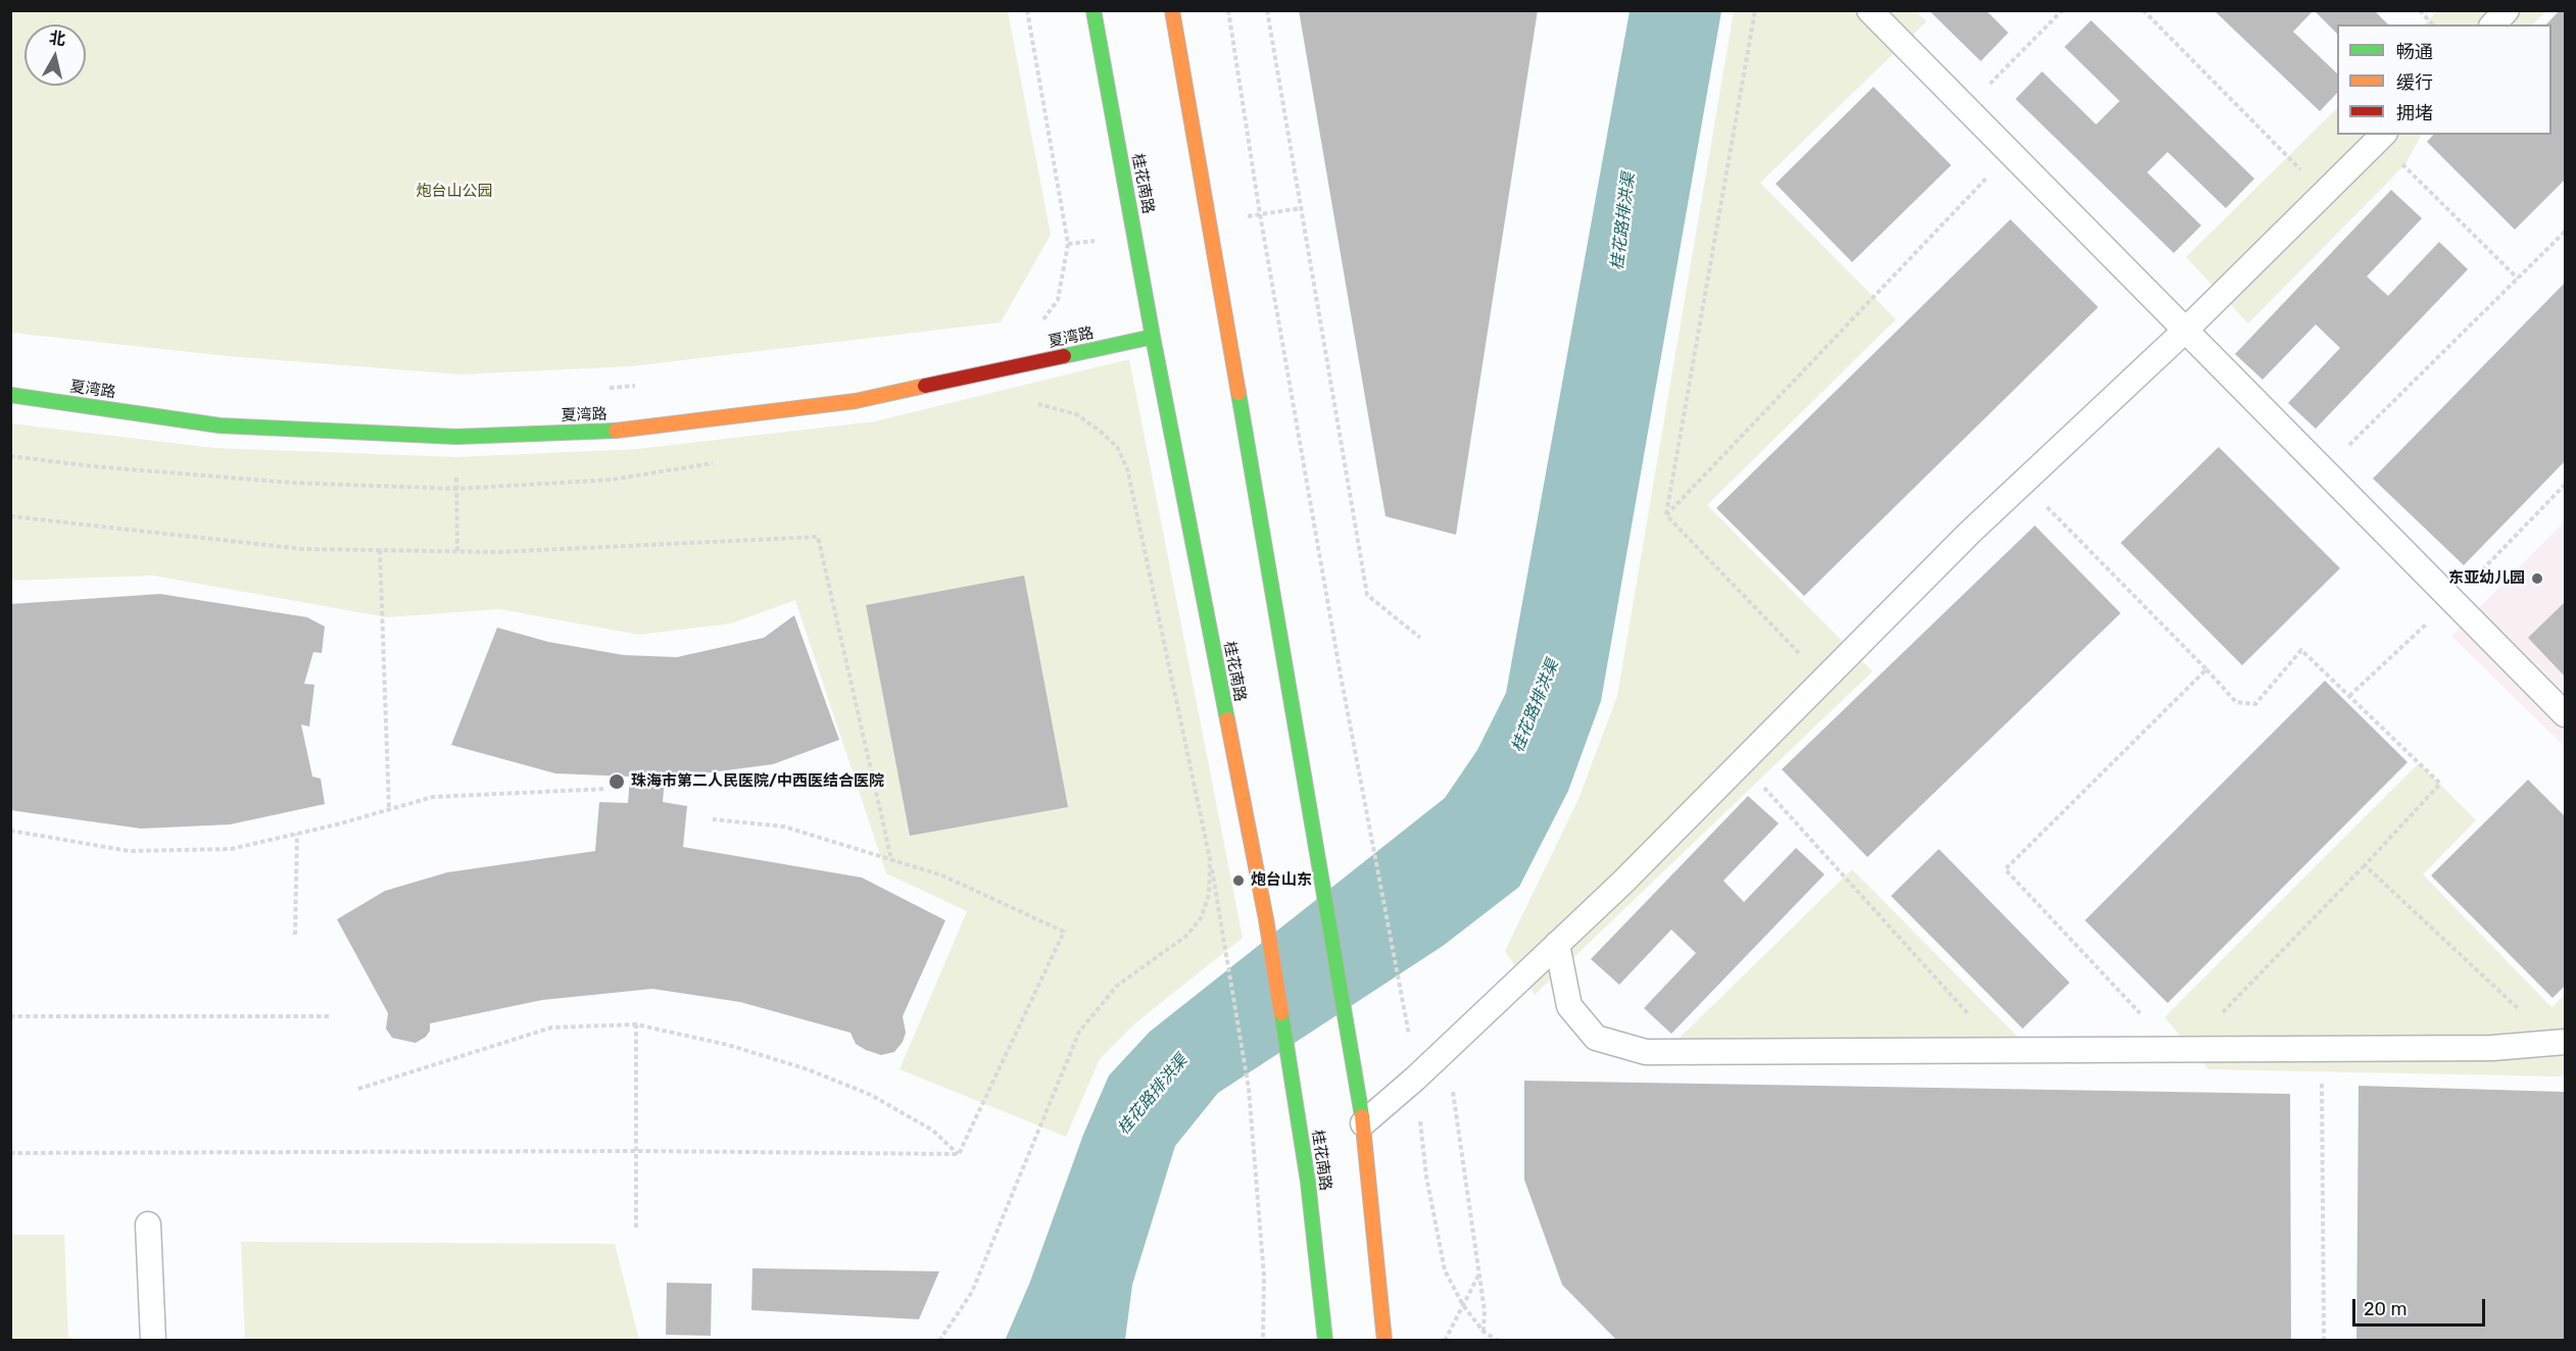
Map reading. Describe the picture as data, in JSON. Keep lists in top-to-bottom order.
{
  "streets": {
    "main road": ["桂花南路", "夏湾路"]
  },
  "crossings": [
    ["桂花南路", "夏湾路"]
  ],
  "water": ["桂花路排洪渠"],
  "parks": ["炮台山公园"],
  "places": ["东亚幼儿园", "珠海市第二人民医院/中西医结合医院", "炮台山东"],
  "legend": ["畅通", "缓行", "拥堵"],
  "scale_bar": "20 m",
  "north": "top"
}
